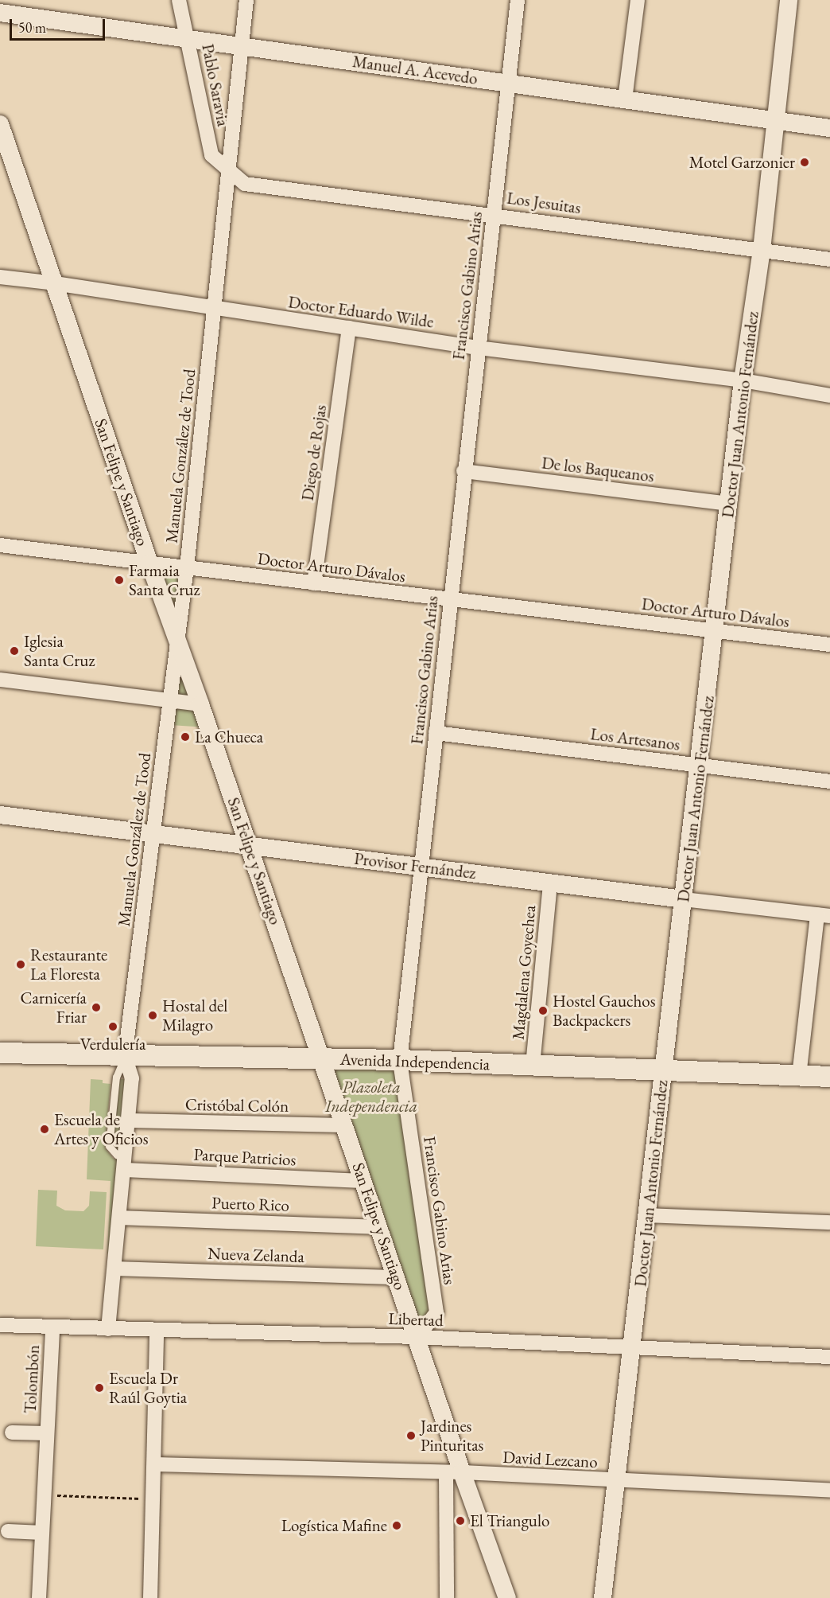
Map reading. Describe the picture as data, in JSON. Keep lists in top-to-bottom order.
{
  "streets": {
    "main road": ["Avenida Independencia"],
    "street": [
      "Manuel A. Acevedo",
      "Pablo Saravia",
      "Los Jesuitas",
      "Francisco Gabino Arias",
      "Doctor Eduardo Wilde",
      "Doctor Juan Antonio Fernández",
      "Diego de Rojas",
      "Manuela González de Tood",
      "De los Baqueanos",
      "San Felipe y Santiago",
      "Doctor Arturo Dávalos",
      "Los Artesanos",
      "Provisor Fernández",
      "Magdalena Goyechea",
      "Cristóbal Colón",
      "Parque Patricios",
      "Puerto Rico",
      "Nueva Zelanda",
      "Libertad",
      "Tolombón",
      "David Lezcano"
    ]
  },
  "crossings": [
    ["Manuel A. Acevedo", "Pablo Saravia"],
    ["Manuel A. Acevedo", "Francisco Gabino Arias"],
    ["Manuel A. Acevedo", "Doctor Juan Antonio Fernández"],
    ["Manuel A. Acevedo", "Manuela González de Tood"],
    ["Pablo Saravia", "Los Jesuitas"],
    ["Pablo Saravia", "Manuela González de Tood"],
    ["Los Jesuitas", "Francisco Gabino Arias"],
    ["Los Jesuitas", "Doctor Juan Antonio Fernández"],
    ["Los Jesuitas", "Manuela González de Tood"],
    ["Francisco Gabino Arias", "Doctor Eduardo Wilde"],
    ["Francisco Gabino Arias", "De los Baqueanos"],
    ["Francisco Gabino Arias", "San Felipe y Santiago"],
    ["Francisco Gabino Arias", "Doctor Arturo Dávalos"],
    ["Francisco Gabino Arias", "Los Artesanos"],
    ["Francisco Gabino Arias", "Provisor Fernández"],
    ["Francisco Gabino Arias", "Avenida Independencia"],
    ["Francisco Gabino Arias", "Libertad"],
    ["Doctor Eduardo Wilde", "Doctor Juan Antonio Fernández"],
    ["Doctor Eduardo Wilde", "Diego de Rojas"],
    ["Doctor Eduardo Wilde", "Manuela González de Tood"],
    ["Doctor Eduardo Wilde", "San Felipe y Santiago"],
    ["Doctor Juan Antonio Fernández", "De los Baqueanos"],
    ["Doctor Juan Antonio Fernández", "Doctor Arturo Dávalos"],
    ["Doctor Juan Antonio Fernández", "Los Artesanos"],
    ["Doctor Juan Antonio Fernández", "Provisor Fernández"],
    ["Doctor Juan Antonio Fernández", "Avenida Independencia"],
    ["Doctor Juan Antonio Fernández", "Libertad"],
    ["Doctor Juan Antonio Fernández", "David Lezcano"],
    ["Diego de Rojas", "Doctor Arturo Dávalos"],
    ["Manuela González de Tood", "San Felipe y Santiago"],
    ["Manuela González de Tood", "Doctor Arturo Dávalos"],
    ["Manuela González de Tood", "Provisor Fernández"],
    ["Manuela González de Tood", "Avenida Independencia"],
    ["Manuela González de Tood", "Cristóbal Colón"],
    ["Manuela González de Tood", "Parque Patricios"],
    ["Manuela González de Tood", "Puerto Rico"],
    ["Manuela González de Tood", "Nueva Zelanda"],
    ["Manuela González de Tood", "Libertad"],
    ["San Felipe y Santiago", "Doctor Arturo Dávalos"],
    ["San Felipe y Santiago", "Provisor Fernández"],
    ["San Felipe y Santiago", "Avenida Independencia"],
    ["San Felipe y Santiago", "Cristóbal Colón"],
    ["San Felipe y Santiago", "Parque Patricios"],
    ["San Felipe y Santiago", "Puerto Rico"],
    ["San Felipe y Santiago", "Nueva Zelanda"],
    ["San Felipe y Santiago", "Libertad"],
    ["San Felipe y Santiago", "David Lezcano"],
    ["Provisor Fernández", "Magdalena Goyechea"],
    ["Magdalena Goyechea", "Avenida Independencia"],
    ["Libertad", "Tolombón"]
  ],
  "parks": ["Plazoleta Independencia"],
  "places": [
    "Motel Garzonier",
    "Farmaia Santa Cruz",
    "Iglesia Santa Cruz",
    "La Chueca",
    "Restaurante La Floresta",
    "Carnicería Friar",
    "Hostel Gauchos Backpackers",
    "Hostal del Milagro",
    "Verdulería",
    "Escuela de Artes y Oficios",
    "Escuela Dr Raúl Goytia",
    "Jardines Pinturitas",
    "El Triangulo",
    "Logística Mafine"
  ],
  "scale_bar": "50 m"
}
